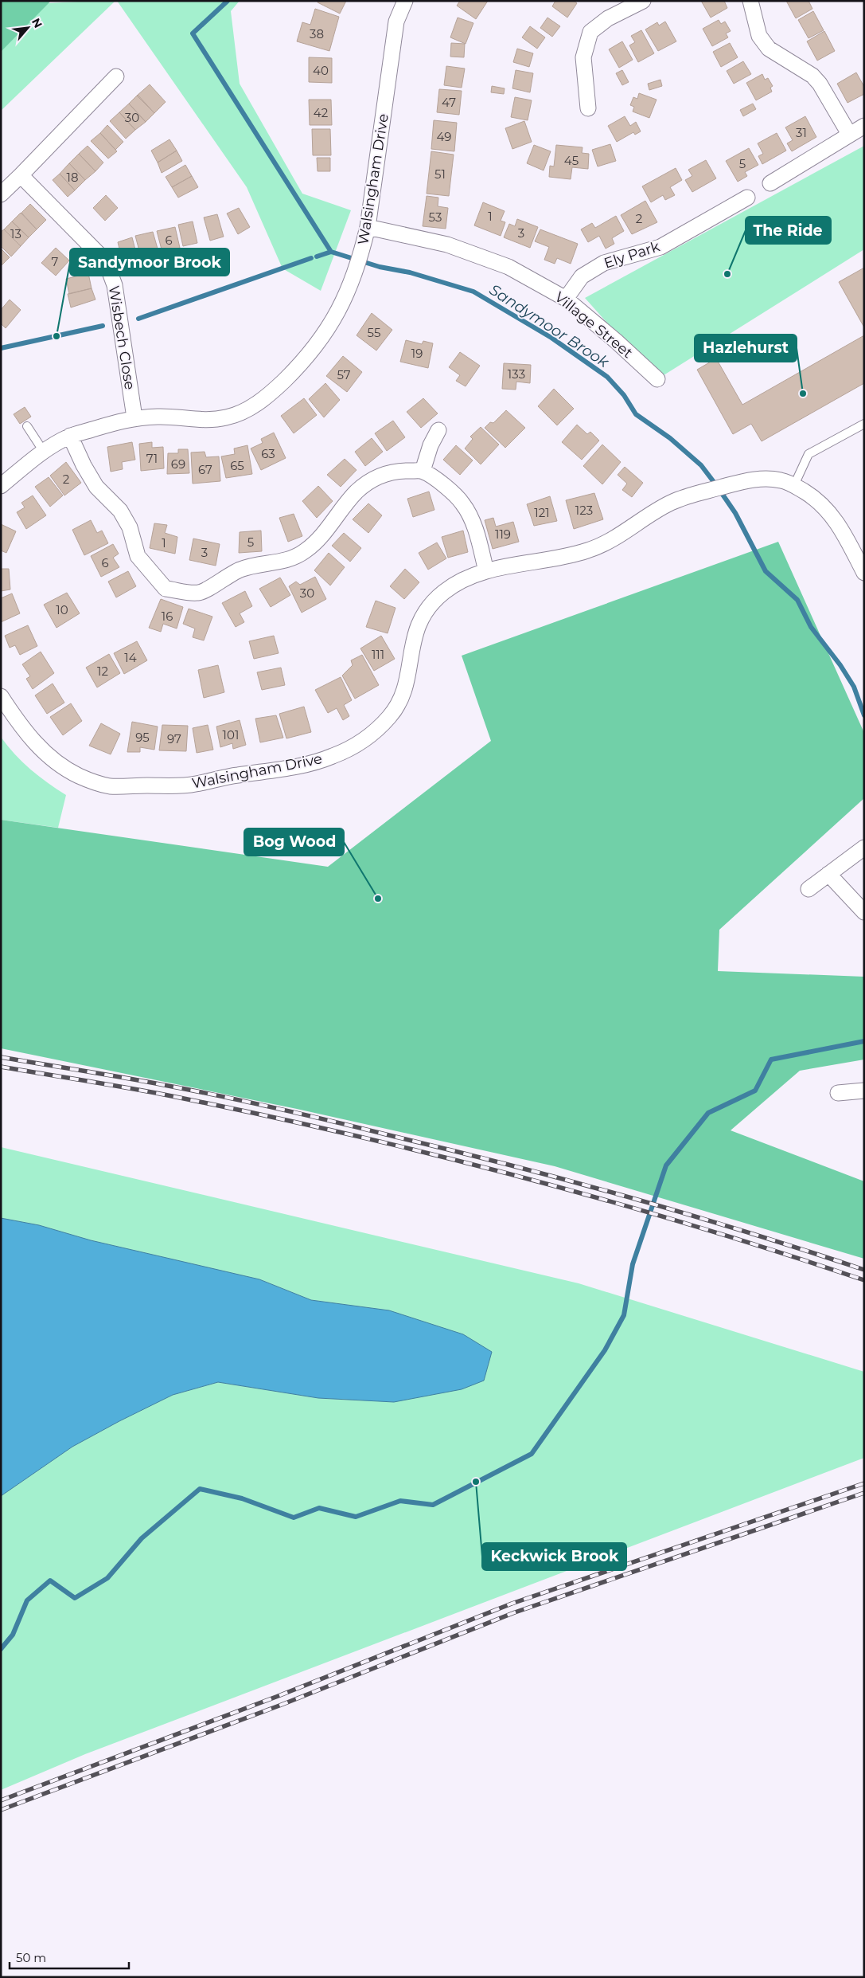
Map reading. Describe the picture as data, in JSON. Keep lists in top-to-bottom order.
{
  "streets": {
    "street": [
      "Walsingham Drive",
      "Ely Park",
      "Village Street",
      "Wisbech Close"
    ]
  },
  "crossings": [
    ["Walsingham Drive", "Village Street"],
    ["Walsingham Drive", "Wisbech Close"],
    ["Ely Park", "Village Street"]
  ],
  "water": ["Sandymoor Brook"],
  "places": [
    "The Ride",
    "Sandymoor Brook",
    "Hazlehurst",
    "Bog Wood",
    "Keckwick Brook"
  ],
  "house_numbers": [
    "38",
    "40",
    "47",
    "42",
    "30",
    "31",
    "49",
    "45",
    "5",
    "51",
    "18",
    "1",
    "53",
    "2",
    "3",
    "13",
    "6",
    "7",
    "55",
    "19",
    "133",
    "57",
    "63",
    "71",
    "69",
    "65",
    "67",
    "2",
    "123",
    "121",
    "119",
    "5",
    "1",
    "3",
    "6",
    "30",
    "10",
    "16",
    "111",
    "14",
    "12",
    "101",
    "95",
    "97"
  ],
  "scale_bar": "50 m",
  "north": "top right"
}
